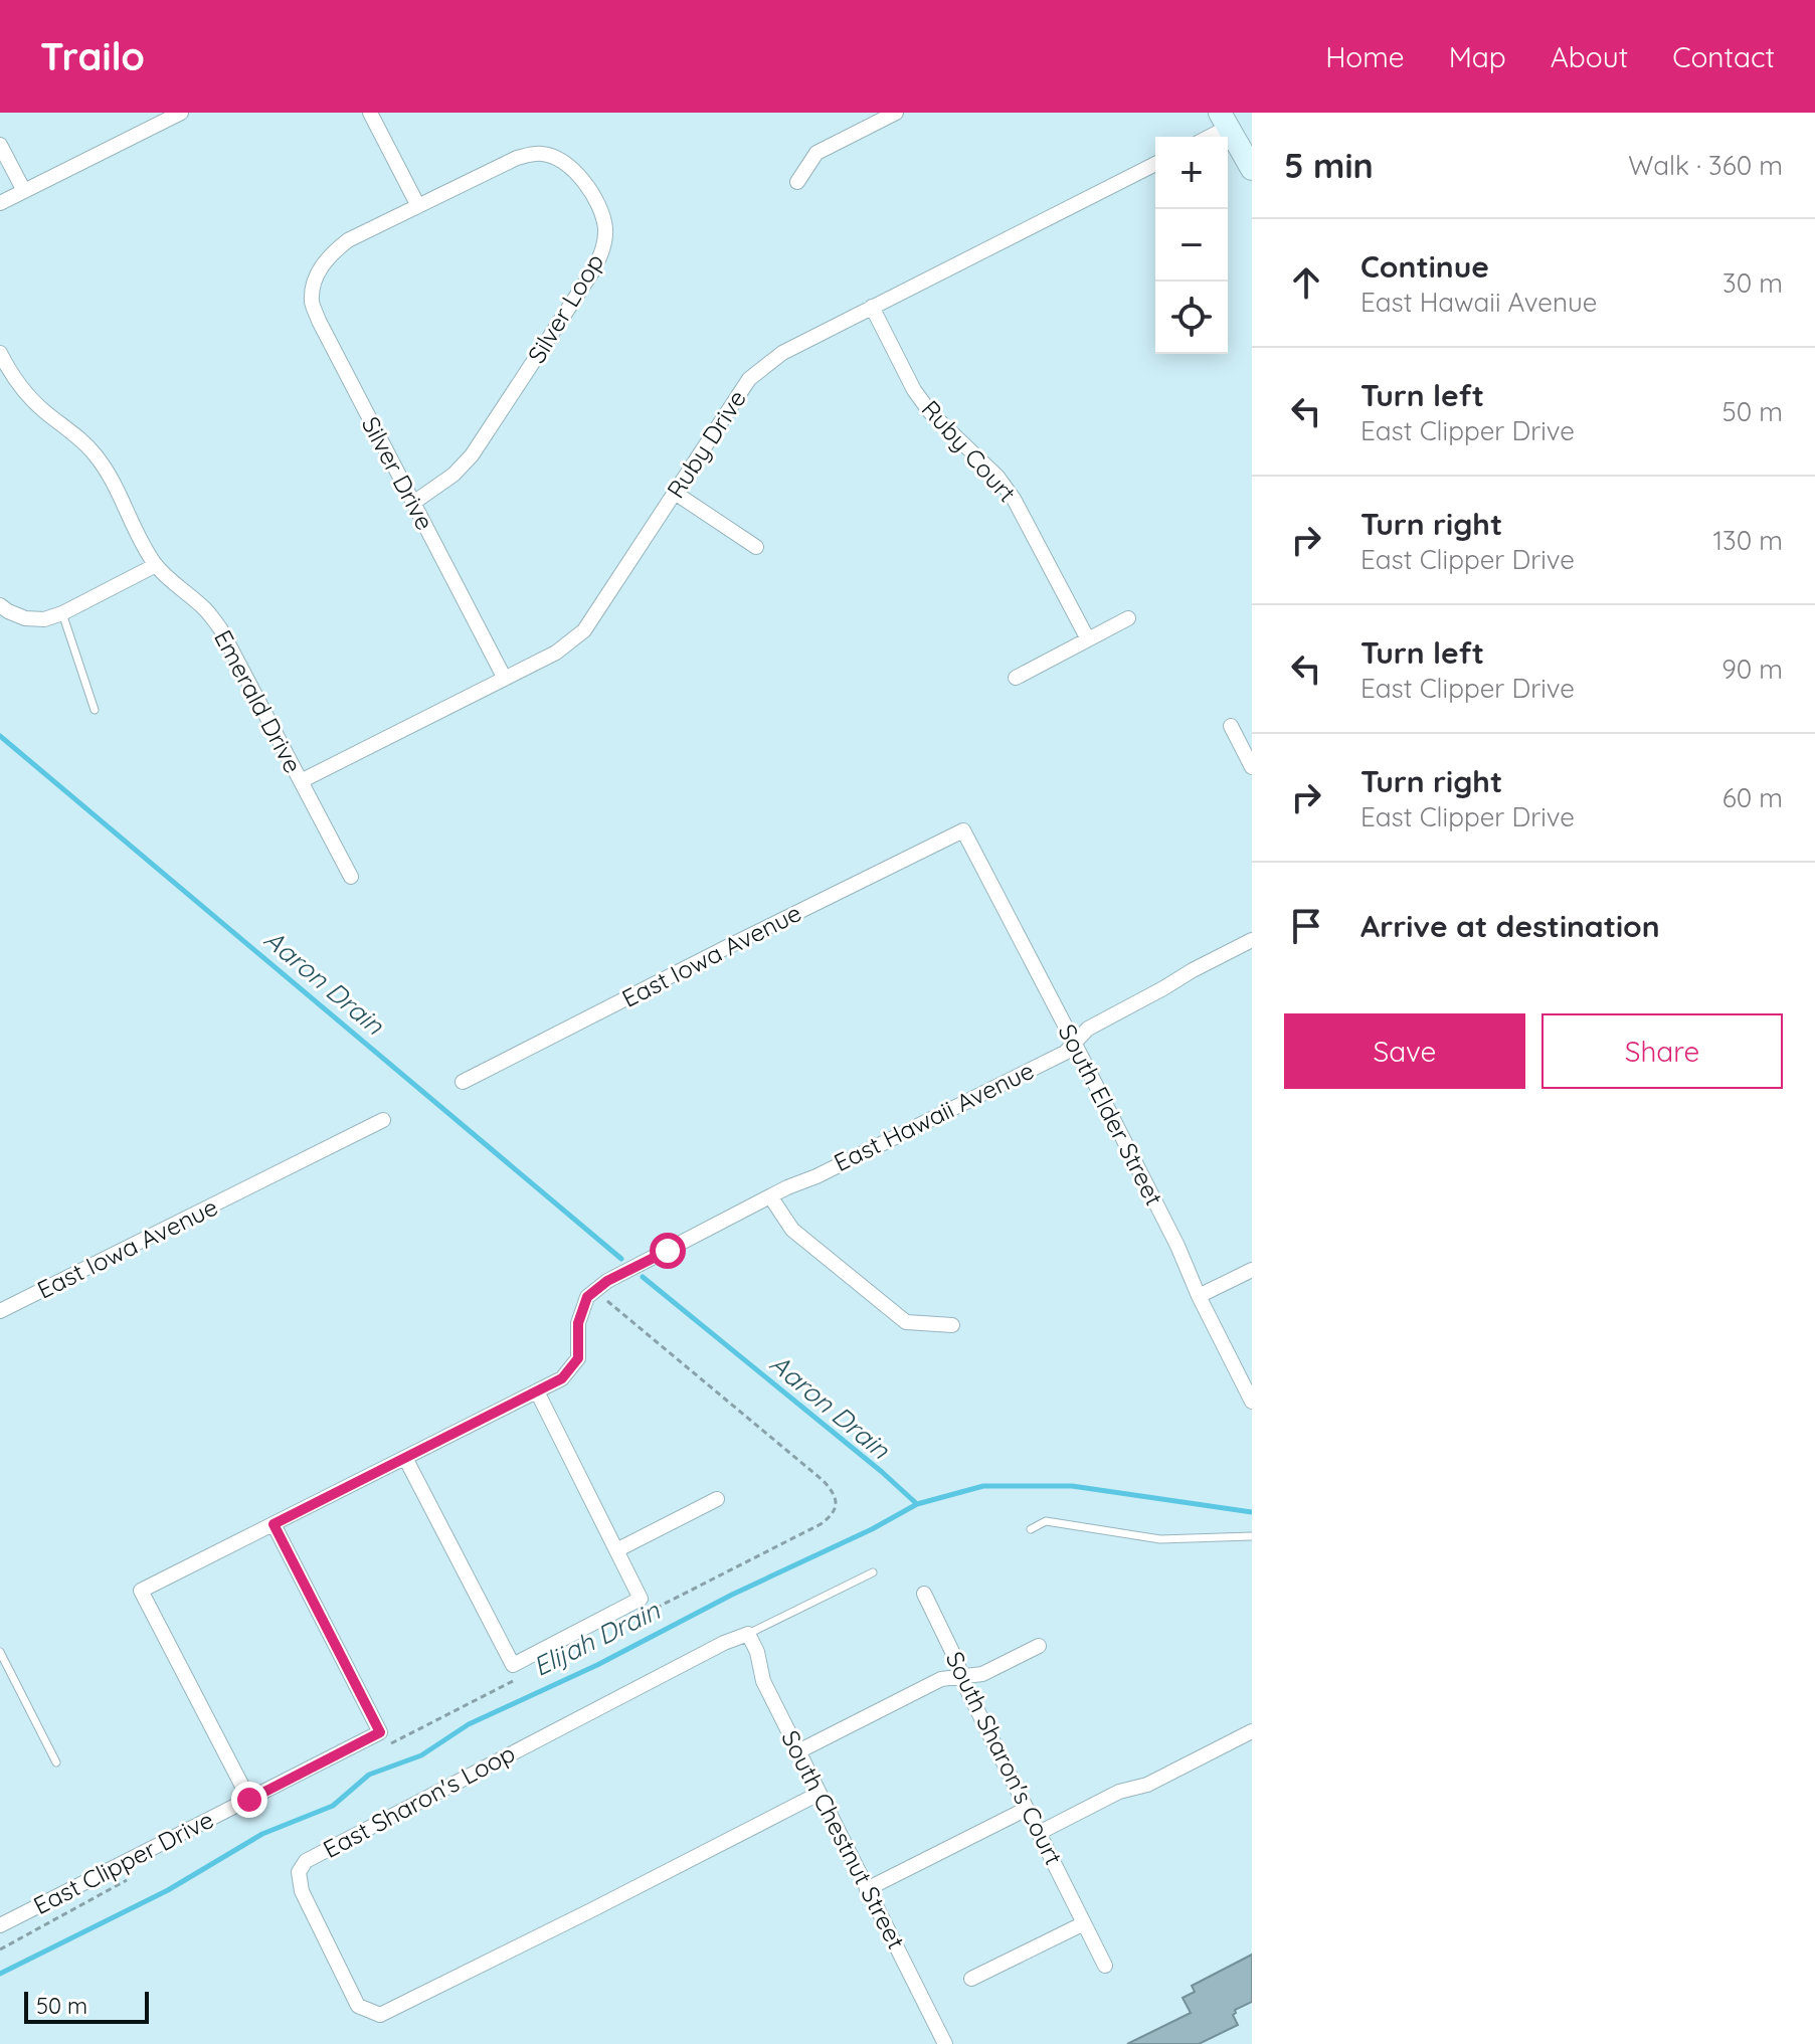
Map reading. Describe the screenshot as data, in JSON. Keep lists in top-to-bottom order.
{
  "streets": {
    "street": [
      "Silver Loop",
      "Ruby Drive",
      "Ruby Court",
      "Silver Drive",
      "Emerald Drive",
      "East Iowa Avenue",
      "South Elder Street",
      "East Hawaii Avenue",
      "South Sharon's Court",
      "East Sharon's Loop",
      "South Chestnut Street",
      "East Clipper Drive"
    ]
  },
  "crossings": [
    ["Silver Loop", "Silver Drive"],
    ["Ruby Drive", "Ruby Court"],
    ["Ruby Drive", "Silver Drive"],
    ["Ruby Drive", "Emerald Drive"],
    ["East Iowa Avenue", "South Elder Street"],
    ["South Elder Street", "East Hawaii Avenue"],
    ["East Sharon's Loop", "South Chestnut Street"]
  ],
  "water": ["Aaron Drain", "Elijah Drain"],
  "scale_bar": "50 m",
  "page": {
    "header": "Trailo",
    "nav": [
      "Home",
      "Map",
      "About",
      "Contact"
    ],
    "heading": ["5 min", "Walk · 360 m"],
    "map_buttons": ["+", "−"],
    "list": [
      ["Continue", "East Hawaii Avenue", "30 m"],
      ["Turn left", "East Clipper Drive", "50 m"],
      ["Turn right", "East Clipper Drive", "130 m"],
      ["Turn left", "East Clipper Drive", "90 m"],
      ["Turn right", "East Clipper Drive", "60 m"],
      "Arrive at destination"
    ],
    "buttons": ["Save", "Share"],
    "scale": "50 m"
  }
}
